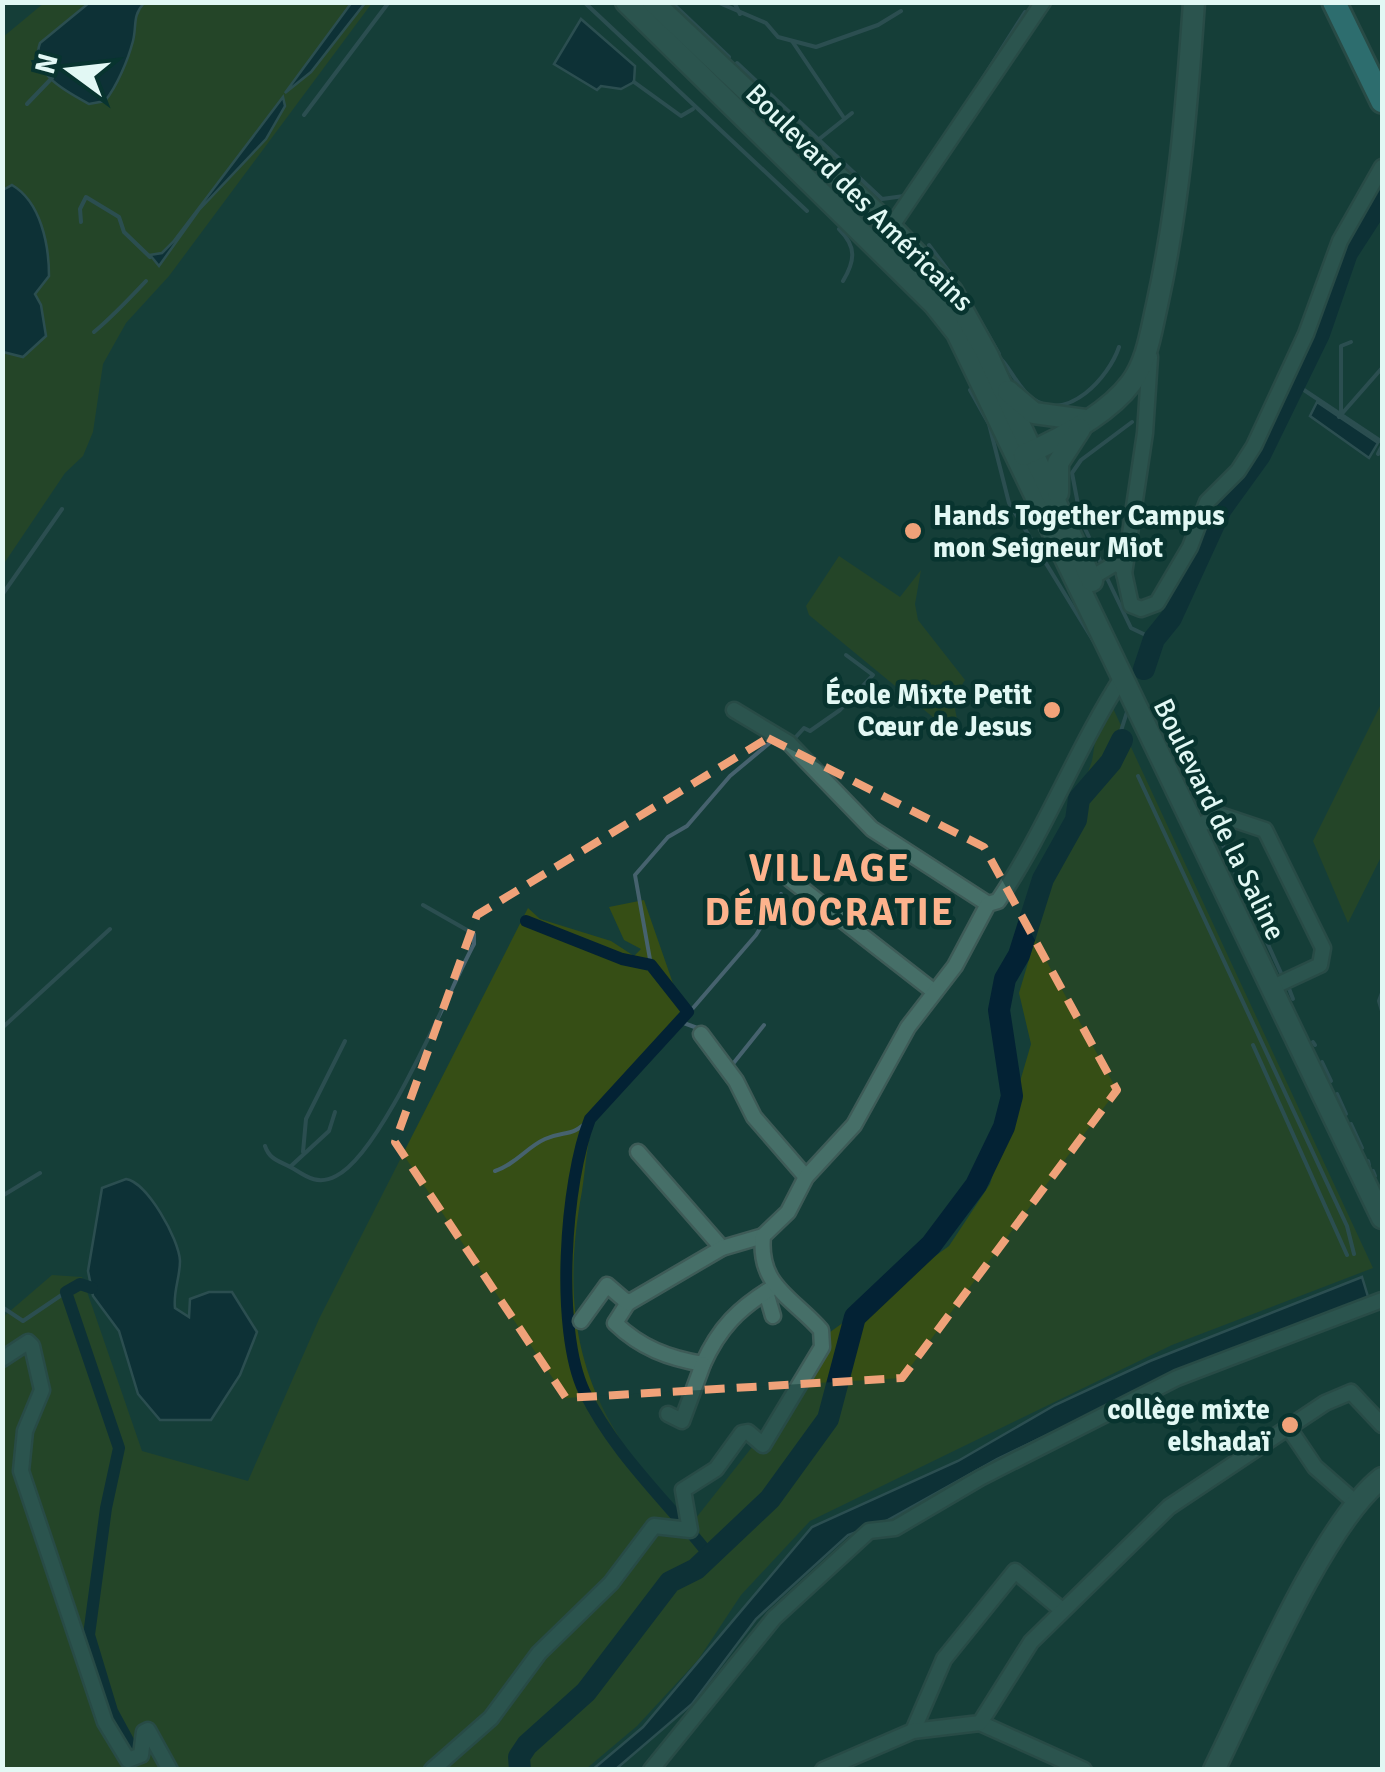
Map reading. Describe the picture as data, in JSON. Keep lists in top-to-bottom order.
{
  "streets": {
    "main road": ["Boulevard des Américains", "Boulevard de la Saline"]
  },
  "crossings": [
    ["Boulevard des Américains", "Boulevard de la Saline"]
  ],
  "districts": ["VILLAGE DÉMOCRATIE"],
  "places": ["Hands Together Campus mon Seigneur Miot", "École Mixte Petit Cœur de Jesus", "collège mixte elshadaï"],
  "north": "left"
}
